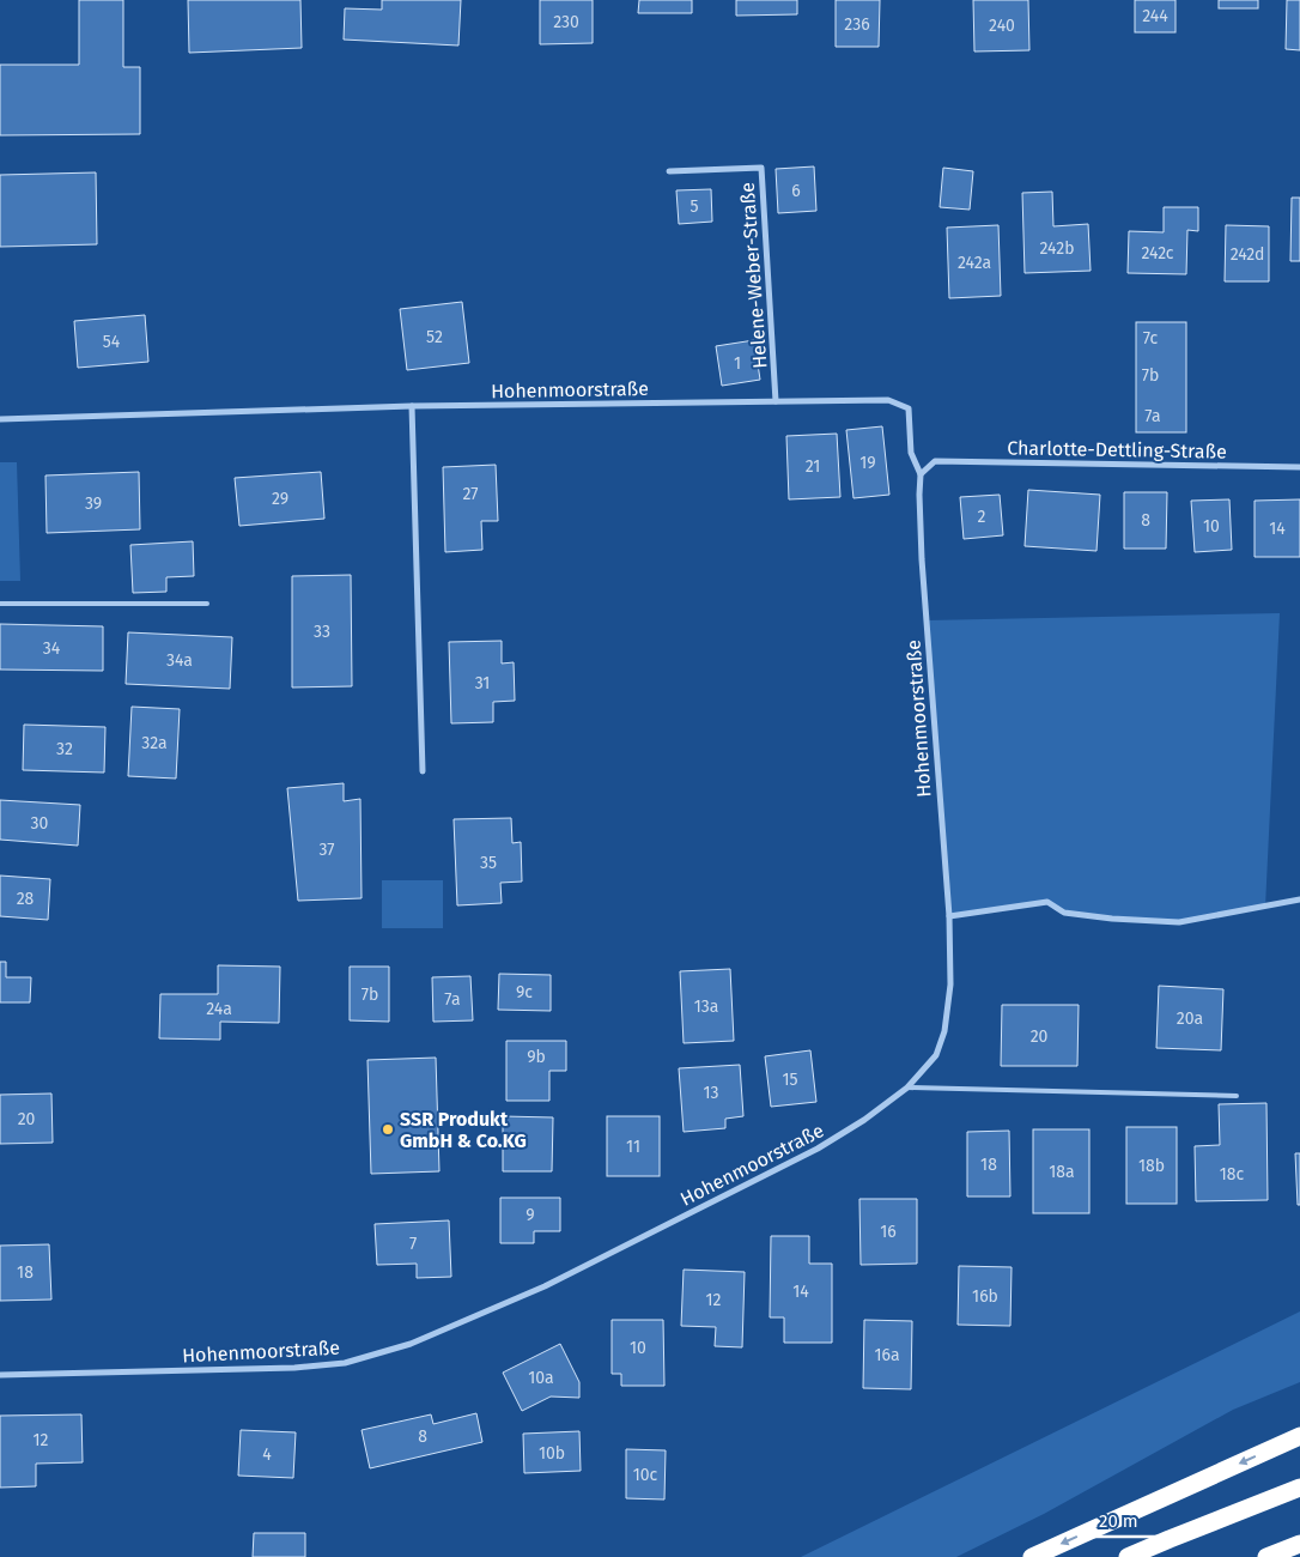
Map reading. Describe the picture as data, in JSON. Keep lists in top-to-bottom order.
{
  "streets": {
    "street": ["Helene-Weber-Straße", "Hohenmoorstraße", "Charlotte-Dettling-Straße"]
  },
  "crossings": [
    ["Helene-Weber-Straße", "Hohenmoorstraße"],
    ["Hohenmoorstraße", "Charlotte-Dettling-Straße"]
  ],
  "places": ["SSR Produkt GmbH & Co.KG"],
  "house_numbers": [
    "244",
    "230",
    "236",
    "240",
    "6",
    "5",
    "242b",
    "242c",
    "242d",
    "242a",
    "52",
    "7c",
    "54",
    "1",
    "7b",
    "7a",
    "19",
    "21",
    "27",
    "29",
    "39",
    "2",
    "8",
    "10",
    "14",
    "33",
    "34",
    "34a",
    "31",
    "32a",
    "32",
    "30",
    "37",
    "35",
    "28",
    "9c",
    "7b",
    "7a",
    "13a",
    "24a",
    "20a",
    "20",
    "9b",
    "15",
    "13",
    "20",
    "11",
    "18",
    "18b",
    "18a",
    "18c",
    "9",
    "16",
    "7",
    "18",
    "14",
    "16b",
    "12",
    "10",
    "16a",
    "10a",
    "8",
    "12",
    "10b",
    "4",
    "10c"
  ],
  "scale_bar": "20 m"
}
